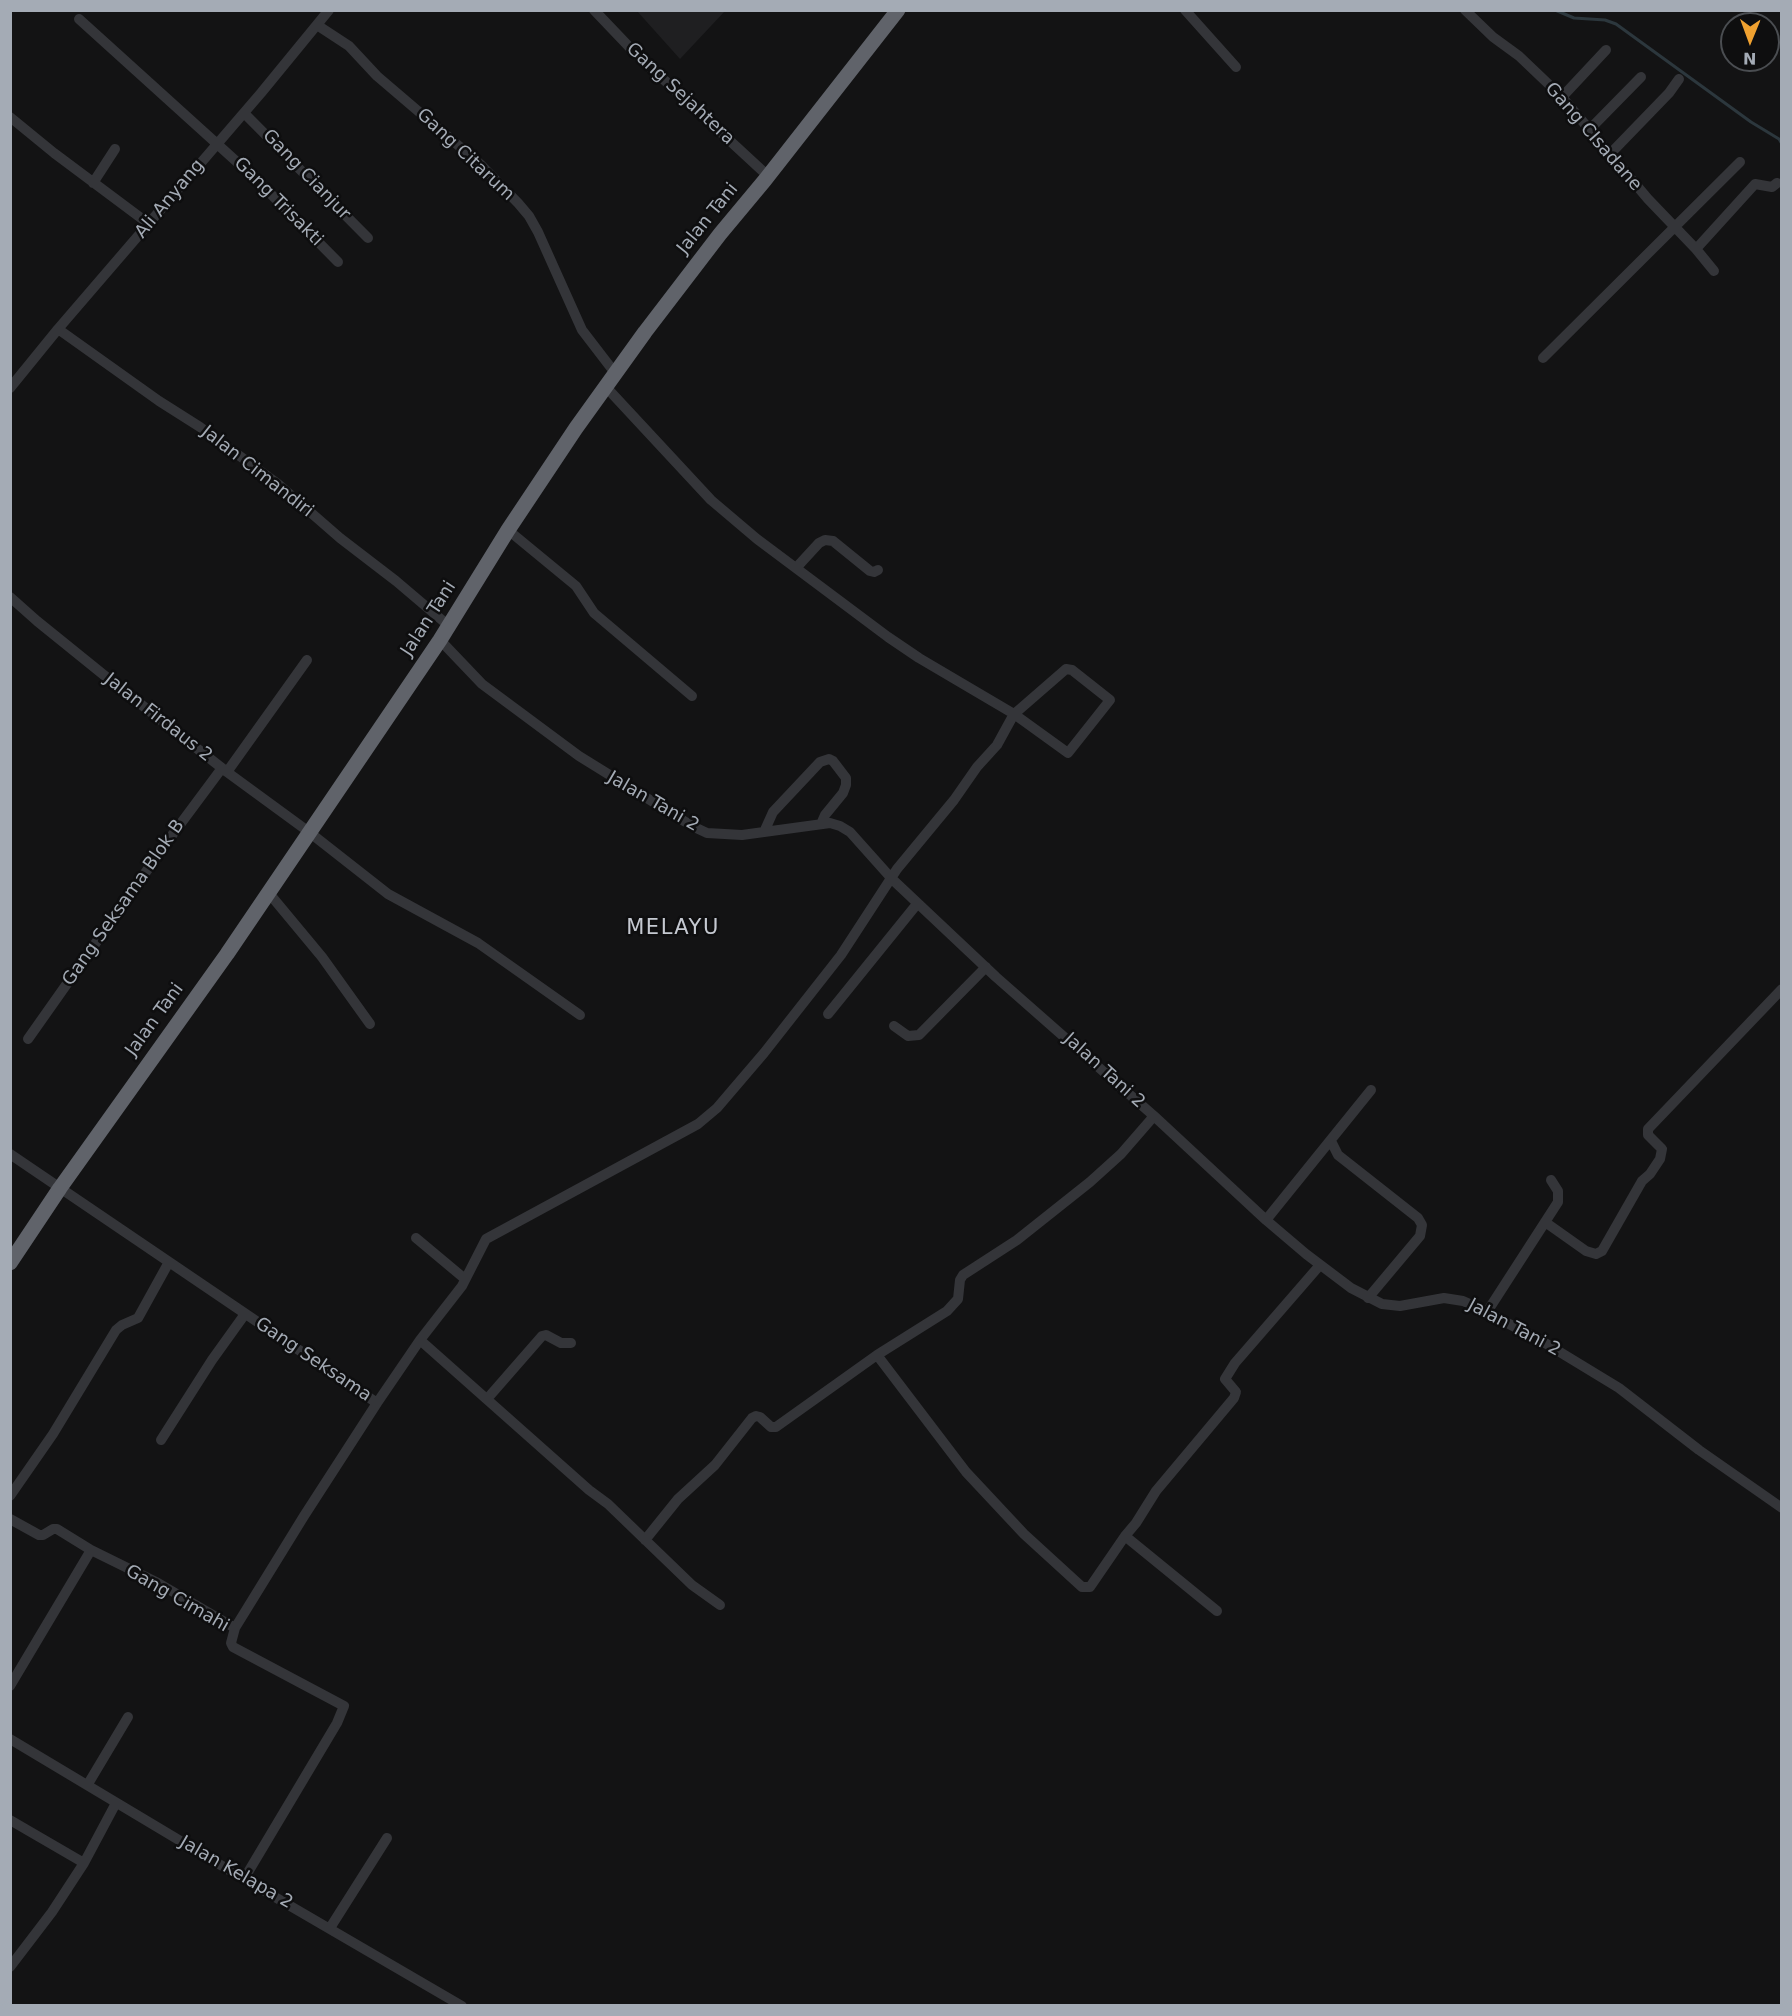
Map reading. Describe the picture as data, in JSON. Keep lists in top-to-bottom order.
{
  "streets": {
    "highway": ["Jalan Tani"],
    "street": [
      "Gang Sejahtera",
      "Gang CIsadane",
      "Gang Citarum",
      "Gang Cianjur",
      "Ali Anyang",
      "Gang Trisakti",
      "Jalan Cimandiri",
      "Jalan Firdaus 2",
      "Jalan Tani 2",
      "Gang Seksama Blok B",
      "Gang Seksama",
      "Gang Cimahi",
      "Jalan Kelapa 2"
    ]
  },
  "crossings": [
    ["Gang Sejahtera", "Jalan Tani"],
    ["Gang Citarum", "Ali Anyang"],
    ["Gang Citarum", "Jalan Tani"],
    ["Gang Cianjur", "Ali Anyang"],
    ["Ali Anyang", "Gang Trisakti"],
    ["Ali Anyang", "Jalan Cimandiri"],
    ["Jalan Tani", "Jalan Cimandiri"],
    ["Jalan Tani", "Jalan Firdaus 2"],
    ["Jalan Tani", "Jalan Tani 2"],
    ["Jalan Tani", "Gang Seksama"],
    ["Jalan Firdaus 2", "Gang Seksama Blok B"],
    ["Gang Seksama", "Gang Cimahi"],
    ["Gang Cimahi", "Jalan Kelapa 2"]
  ],
  "districts": ["MELAYU"],
  "north": "bottom"
}
